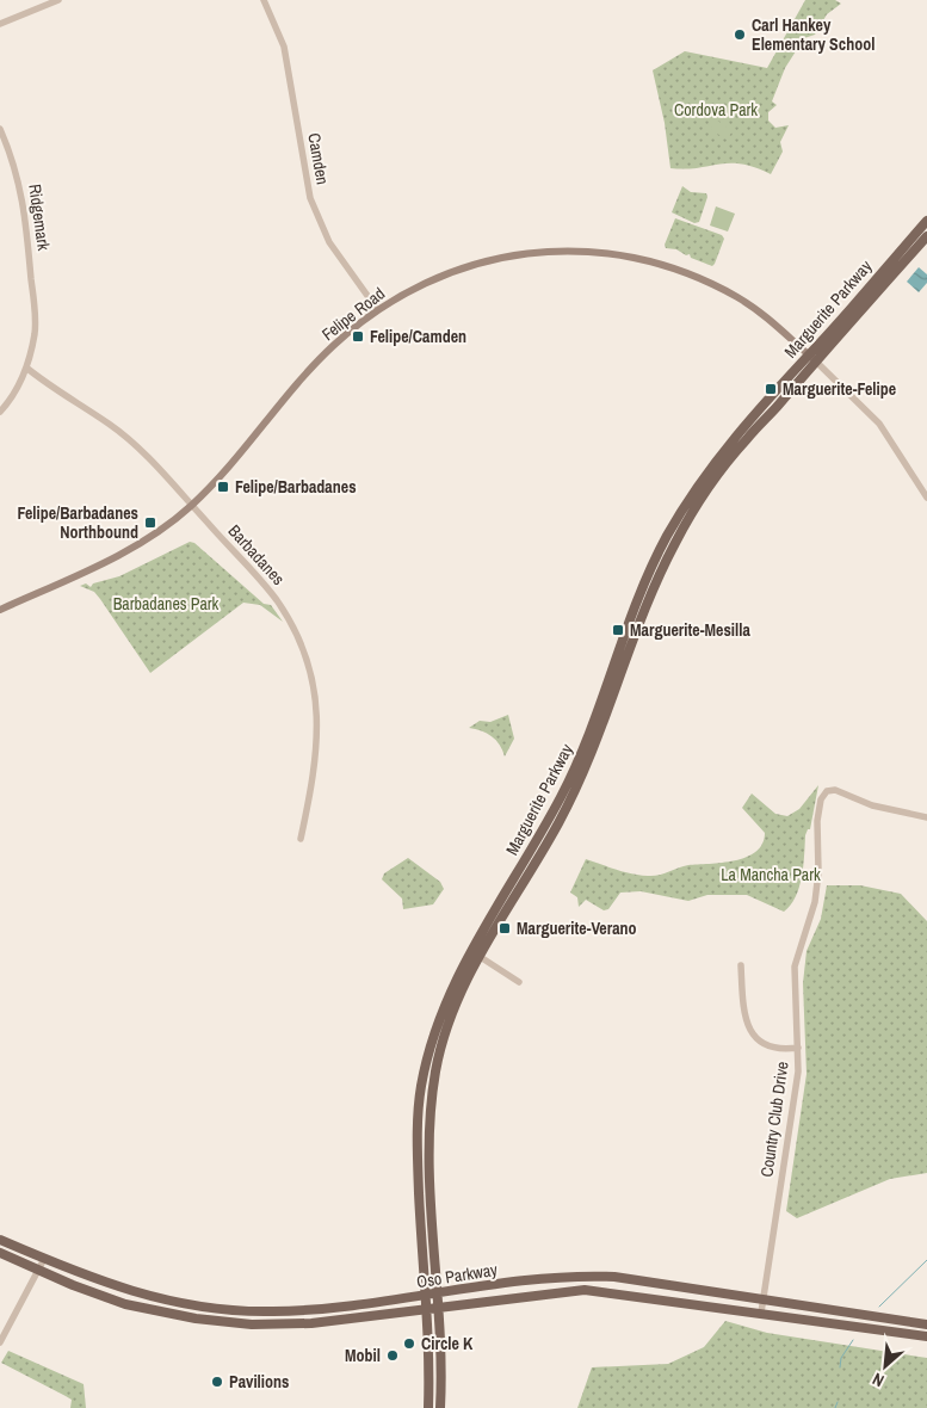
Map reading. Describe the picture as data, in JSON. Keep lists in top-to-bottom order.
{
  "streets": {
    "main road": ["Marguerite Parkway", "Felipe Road", "Oso Parkway"],
    "street": [
      "Camden",
      "Ridgemark",
      "Barbadanes",
      "Country Club Drive"
    ]
  },
  "crossings": [
    ["Camden", "Felipe Road"],
    ["Ridgemark", "Barbadanes"],
    ["Marguerite Parkway", "Felipe Road"],
    ["Marguerite Parkway", "Oso Parkway"],
    ["Felipe Road", "Barbadanes"],
    ["Country Club Drive", "Oso Parkway"]
  ],
  "parks": ["Cordova Park", "Barbadanes Park", "La Mancha Park"],
  "places": {
    "other": [
      "Carl Hankey Elementary School",
      "Circle K",
      "Mobil",
      "Pavilions"
    ],
    "transit": [
      "Felipe/Camden",
      "Marguerite-Felipe",
      "Felipe/Barbadanes",
      "Felipe/Barbadanes Northbound",
      "Marguerite-Mesilla",
      "Marguerite-Verano"
    ]
  },
  "north": "bottom left"
}
